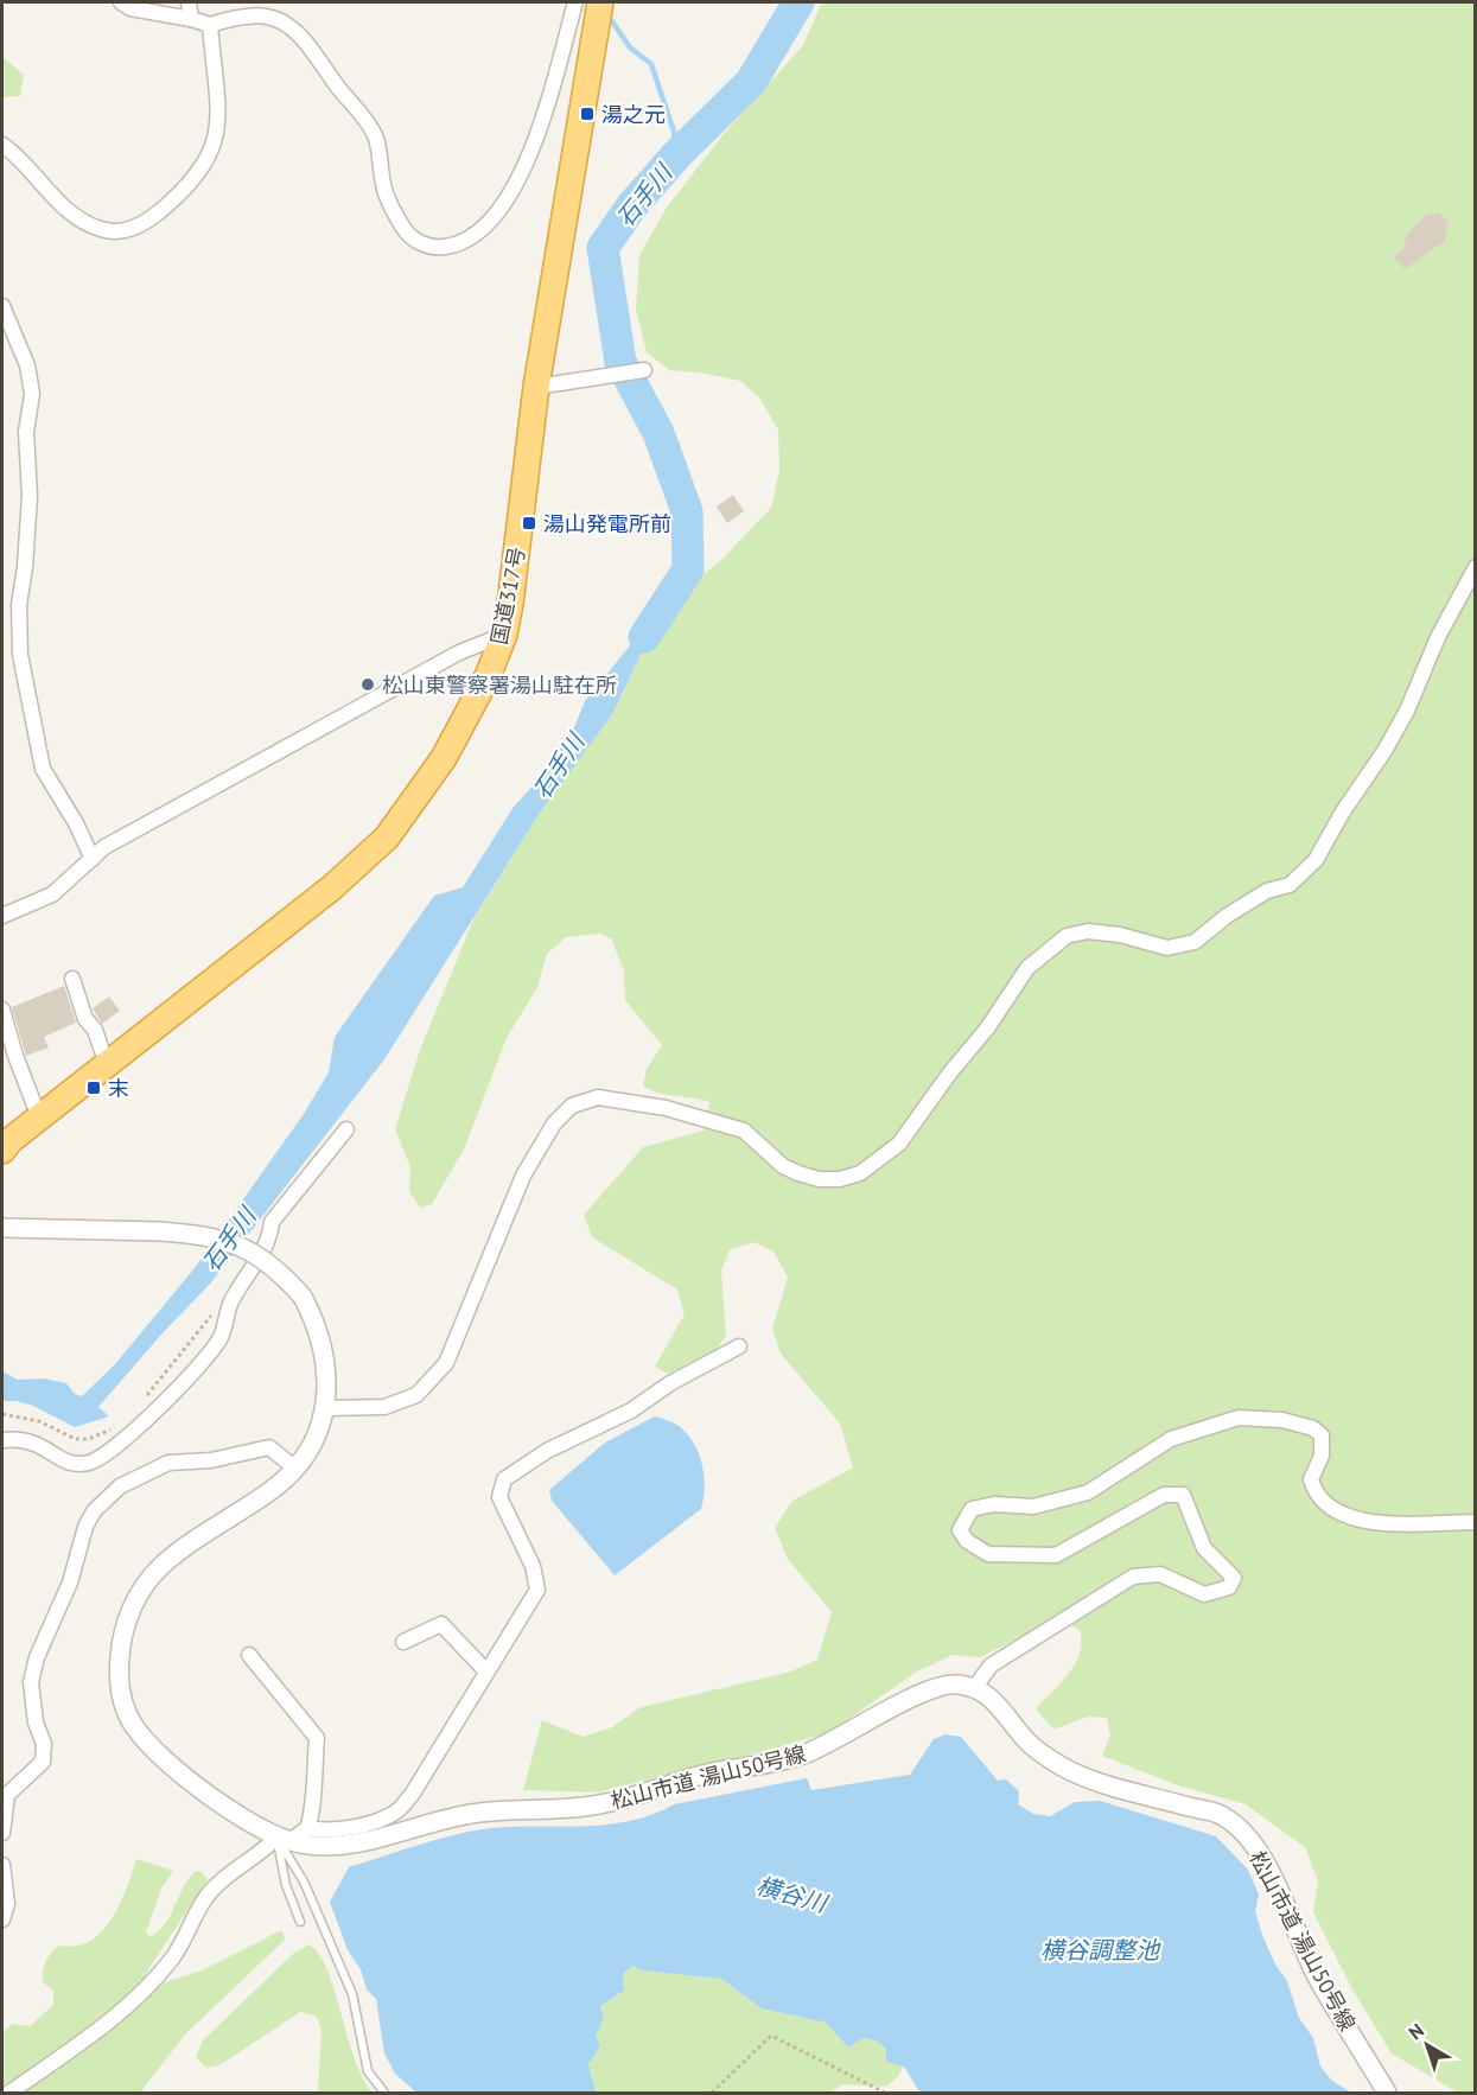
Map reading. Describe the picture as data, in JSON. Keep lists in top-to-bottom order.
{
  "streets": {
    "highway": ["国道317号"],
    "street": ["松山市道 湯山50号線"]
  },
  "water": ["石手川", "横谷川", "横谷調整池"],
  "places": {
    "transit": ["湯之元", "湯山発電所前", "末"],
    "other": ["松山東警察署湯山駐在所"]
  },
  "north": "top left"
}
